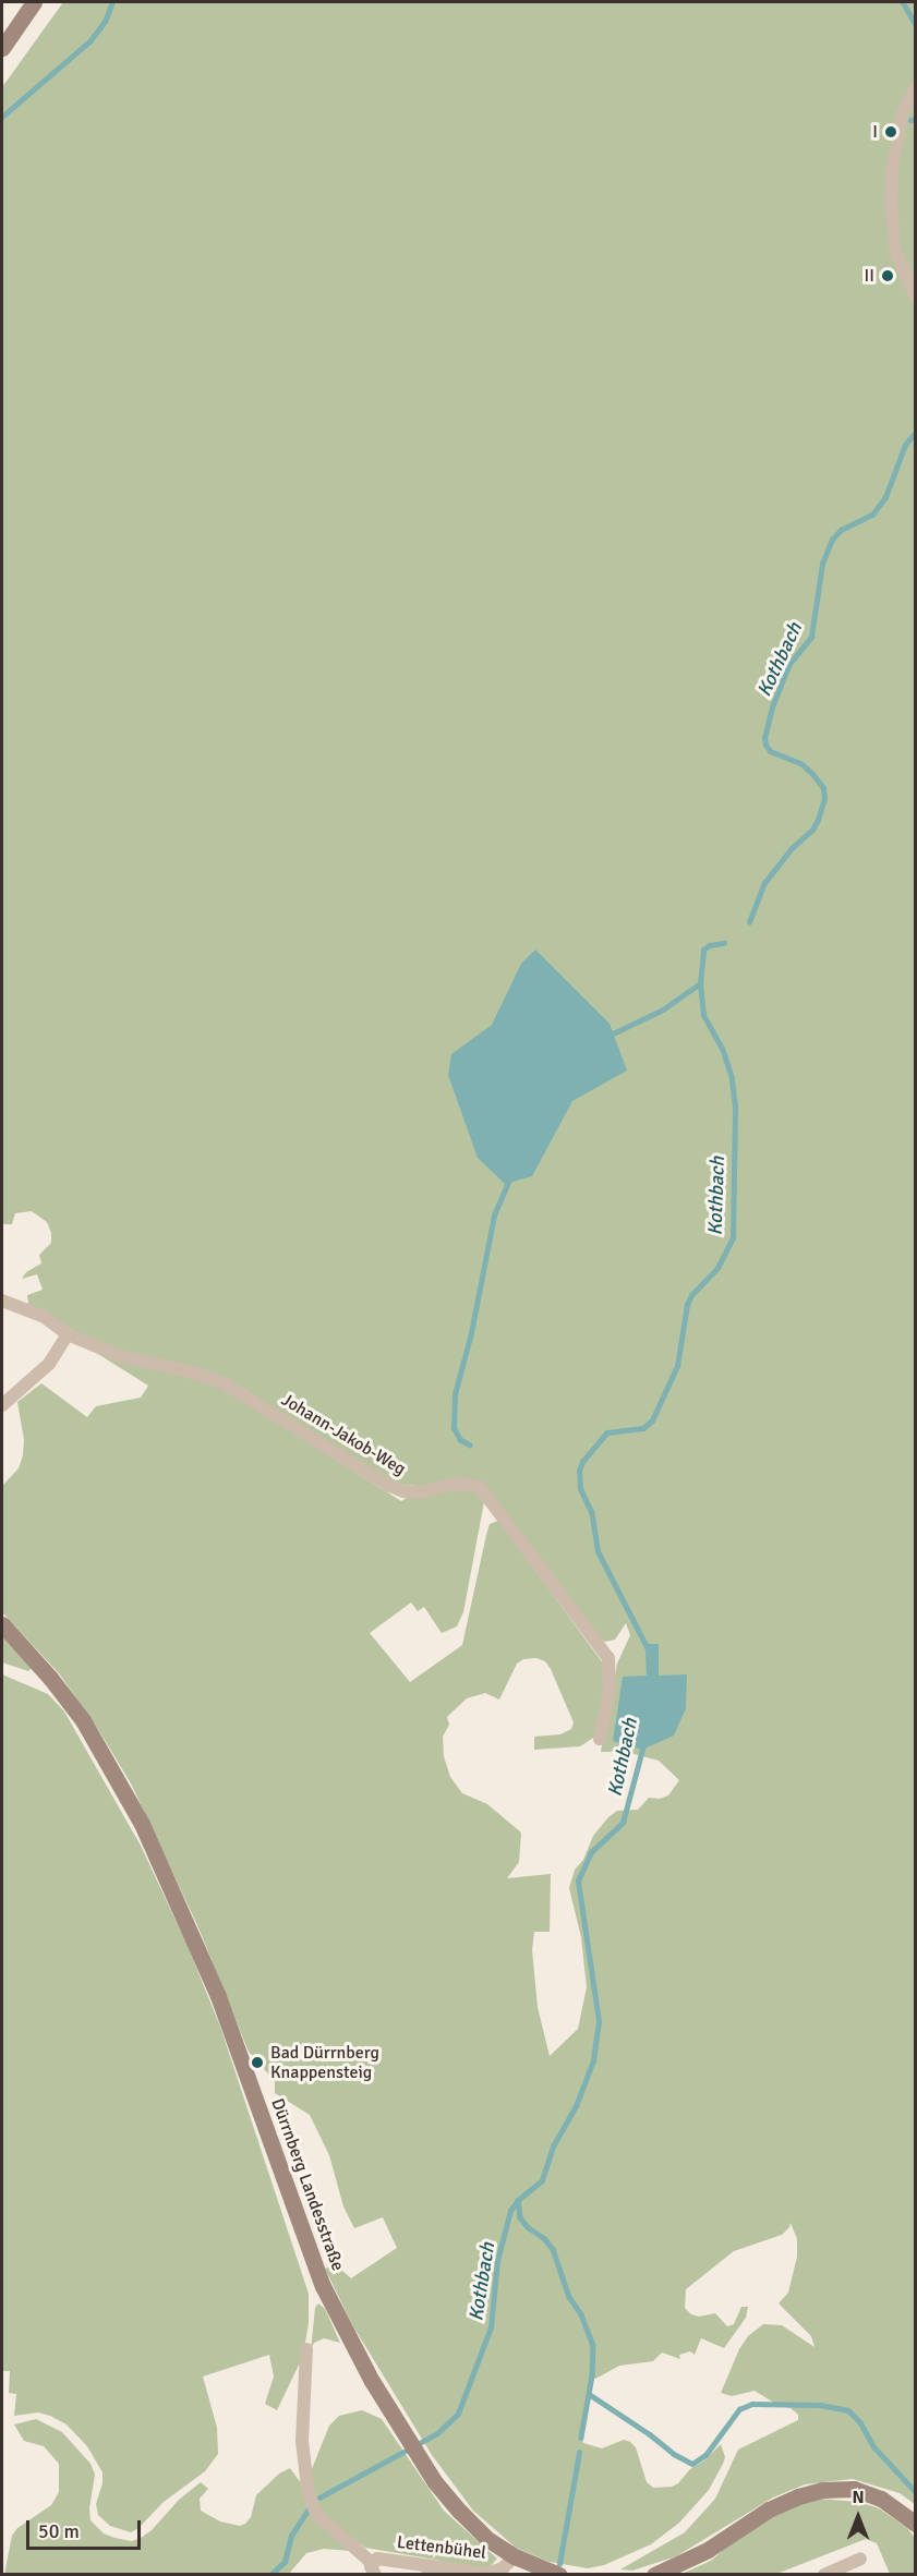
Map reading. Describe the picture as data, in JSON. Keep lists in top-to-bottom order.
{
  "streets": {
    "main road": ["Dürrnberg Landesstraße"],
    "street": ["Johann-Jakob-Weg", "Lettenbühel"]
  },
  "crossings": [
    ["Dürrnberg Landesstraße", "Lettenbühel"]
  ],
  "water": ["Kothbach"],
  "places": ["I", "II", "Bad Dürrnberg Knappensteig"],
  "scale_bar": "50 m",
  "north": "top"
}
